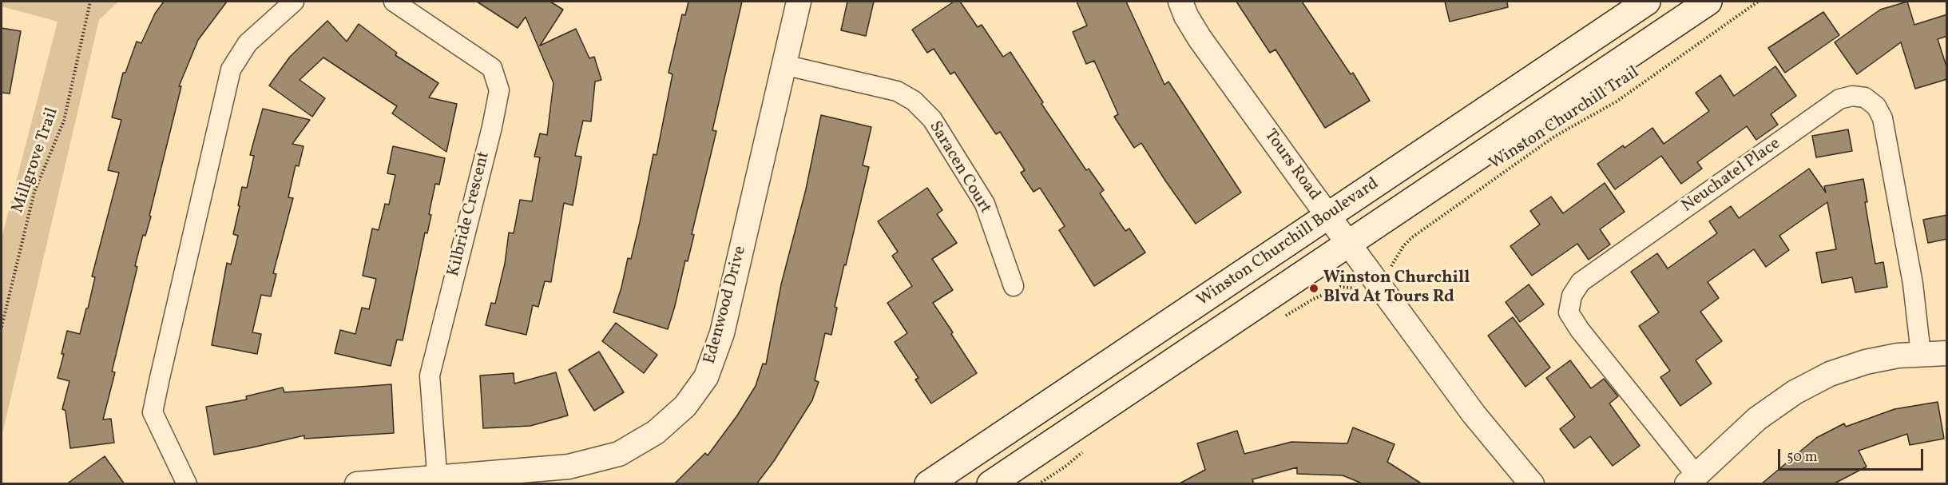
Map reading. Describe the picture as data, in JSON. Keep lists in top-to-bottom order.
{
  "streets": {
    "main road": ["Winston Churchill Boulevard"],
    "street": [
      "Tours Road",
      "Saracen Court",
      "Neuchatel Place",
      "Kilbride Crescent",
      "Edenwood Drive"
    ],
    "path": ["Winston Churchill Trail", "Millgrove Trail"]
  },
  "crossings": [
    ["Tours Road", "Winston Churchill Boulevard"],
    ["Saracen Court", "Edenwood Drive"],
    ["Kilbride Crescent", "Edenwood Drive"]
  ],
  "places": ["Winston Churchill Blvd At Tours Rd"],
  "scale_bar": "50 m"
}
